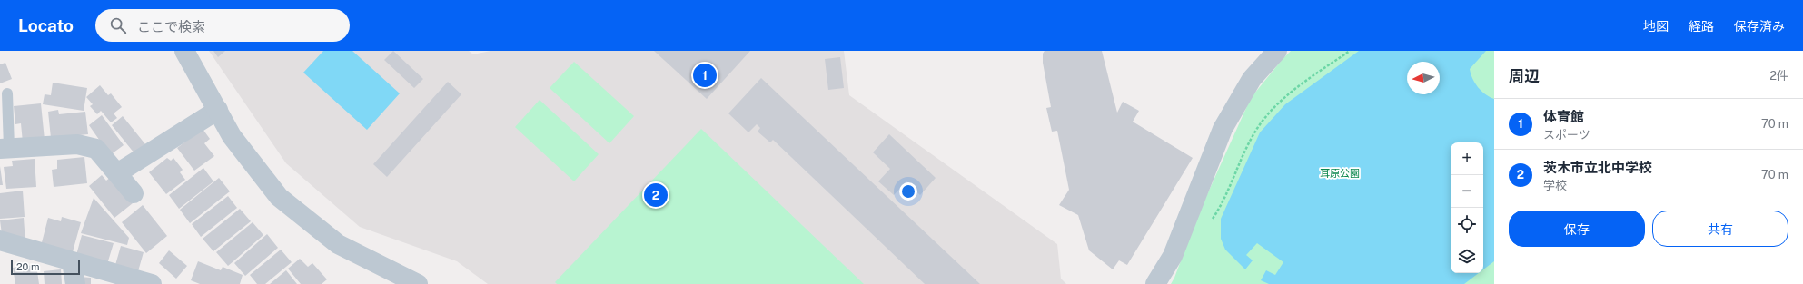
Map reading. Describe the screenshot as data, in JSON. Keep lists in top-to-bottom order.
{
  "parks": ["耳原公園"],
  "scale_bar": "20 m",
  "north": "left",
  "page": {
    "header": "Locato",
    "search": "ここで検索",
    "nav": ["地図", "経路", "保存済み"],
    "heading": ["周辺", "2件"],
    "pins": ["1", "2"],
    "list": [
      {
        "mark": "1",
        "name": "体育館",
        "note": "スポーツ",
        "value": "70 m"
      },
      {
        "mark": "2",
        "name": "茨木市立北中学校",
        "note": "学校",
        "value": "70 m"
      }
    ],
    "map_buttons": ["+", "−"],
    "buttons": ["保存", "共有"],
    "scale": "20 m"
  }
}
